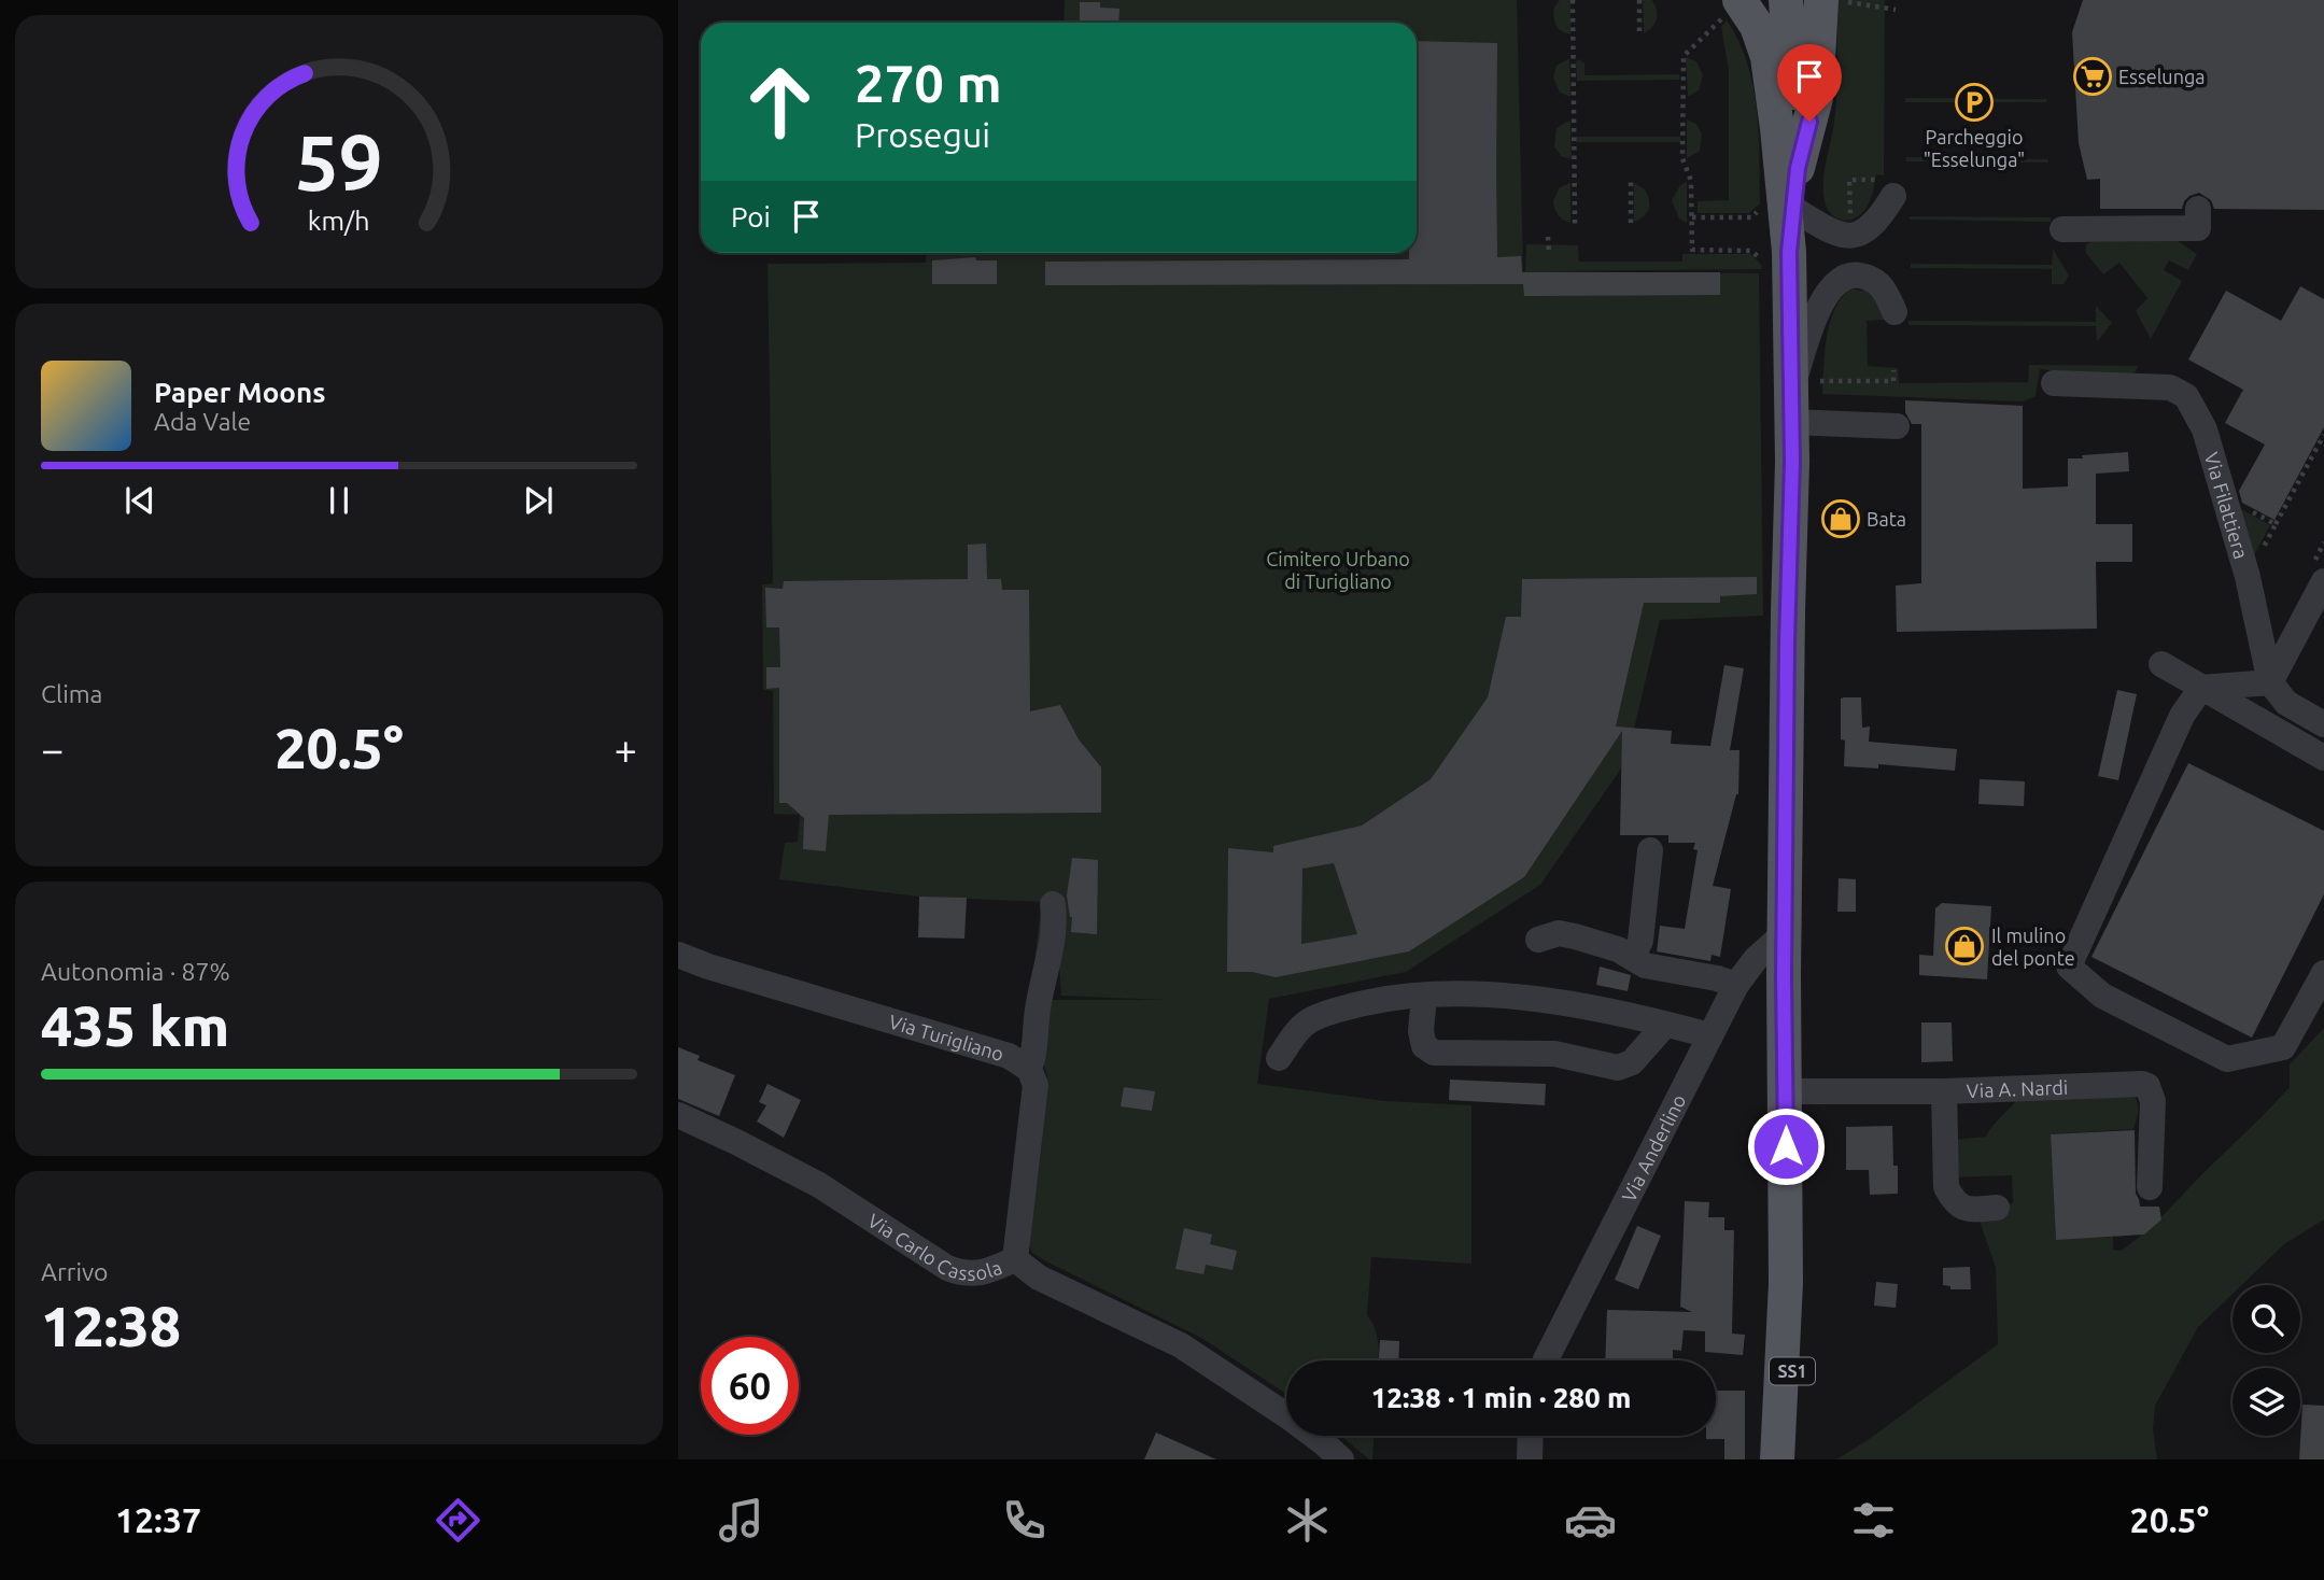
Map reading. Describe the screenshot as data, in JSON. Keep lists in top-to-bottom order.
{
  "streets": {
    "main road": ["SS1"],
    "street": [
      "Via Filattiera",
      "Via Turigliano",
      "Via A. Nardi",
      "Via Anderlino",
      "Via Carlo Cassola"
    ]
  },
  "crossings": [
    ["Via A. Nardi", "SS1"],
    ["Via Anderlino", "SS1"]
  ],
  "parks": ["Cimitero Urbano di Turigliano"],
  "places": {
    "supermarket": ["Esselunga"],
    "parking": ["Parcheggio \"Esselunga\""],
    "shop": ["Bata", "Il mulino del ponte"]
  },
  "page": {
    "turn": ["270 m", "Prosegui"],
    "then": "Poi",
    "song": ["Paper Moons", "Ada Vale"],
    "tile": [
      "Clima",
      ["Autonomia · 87%", "435 km"],
      ["Arrivo", "12:38"]
    ],
    "heat": ["−", "20.5°", "+"],
    "limit": "60",
    "trip": "12:38 · 1 min · 280 m",
    "tabs": ["12:37", "20.5°"],
    "gauge": ["59", "km/h"]
  }
}
